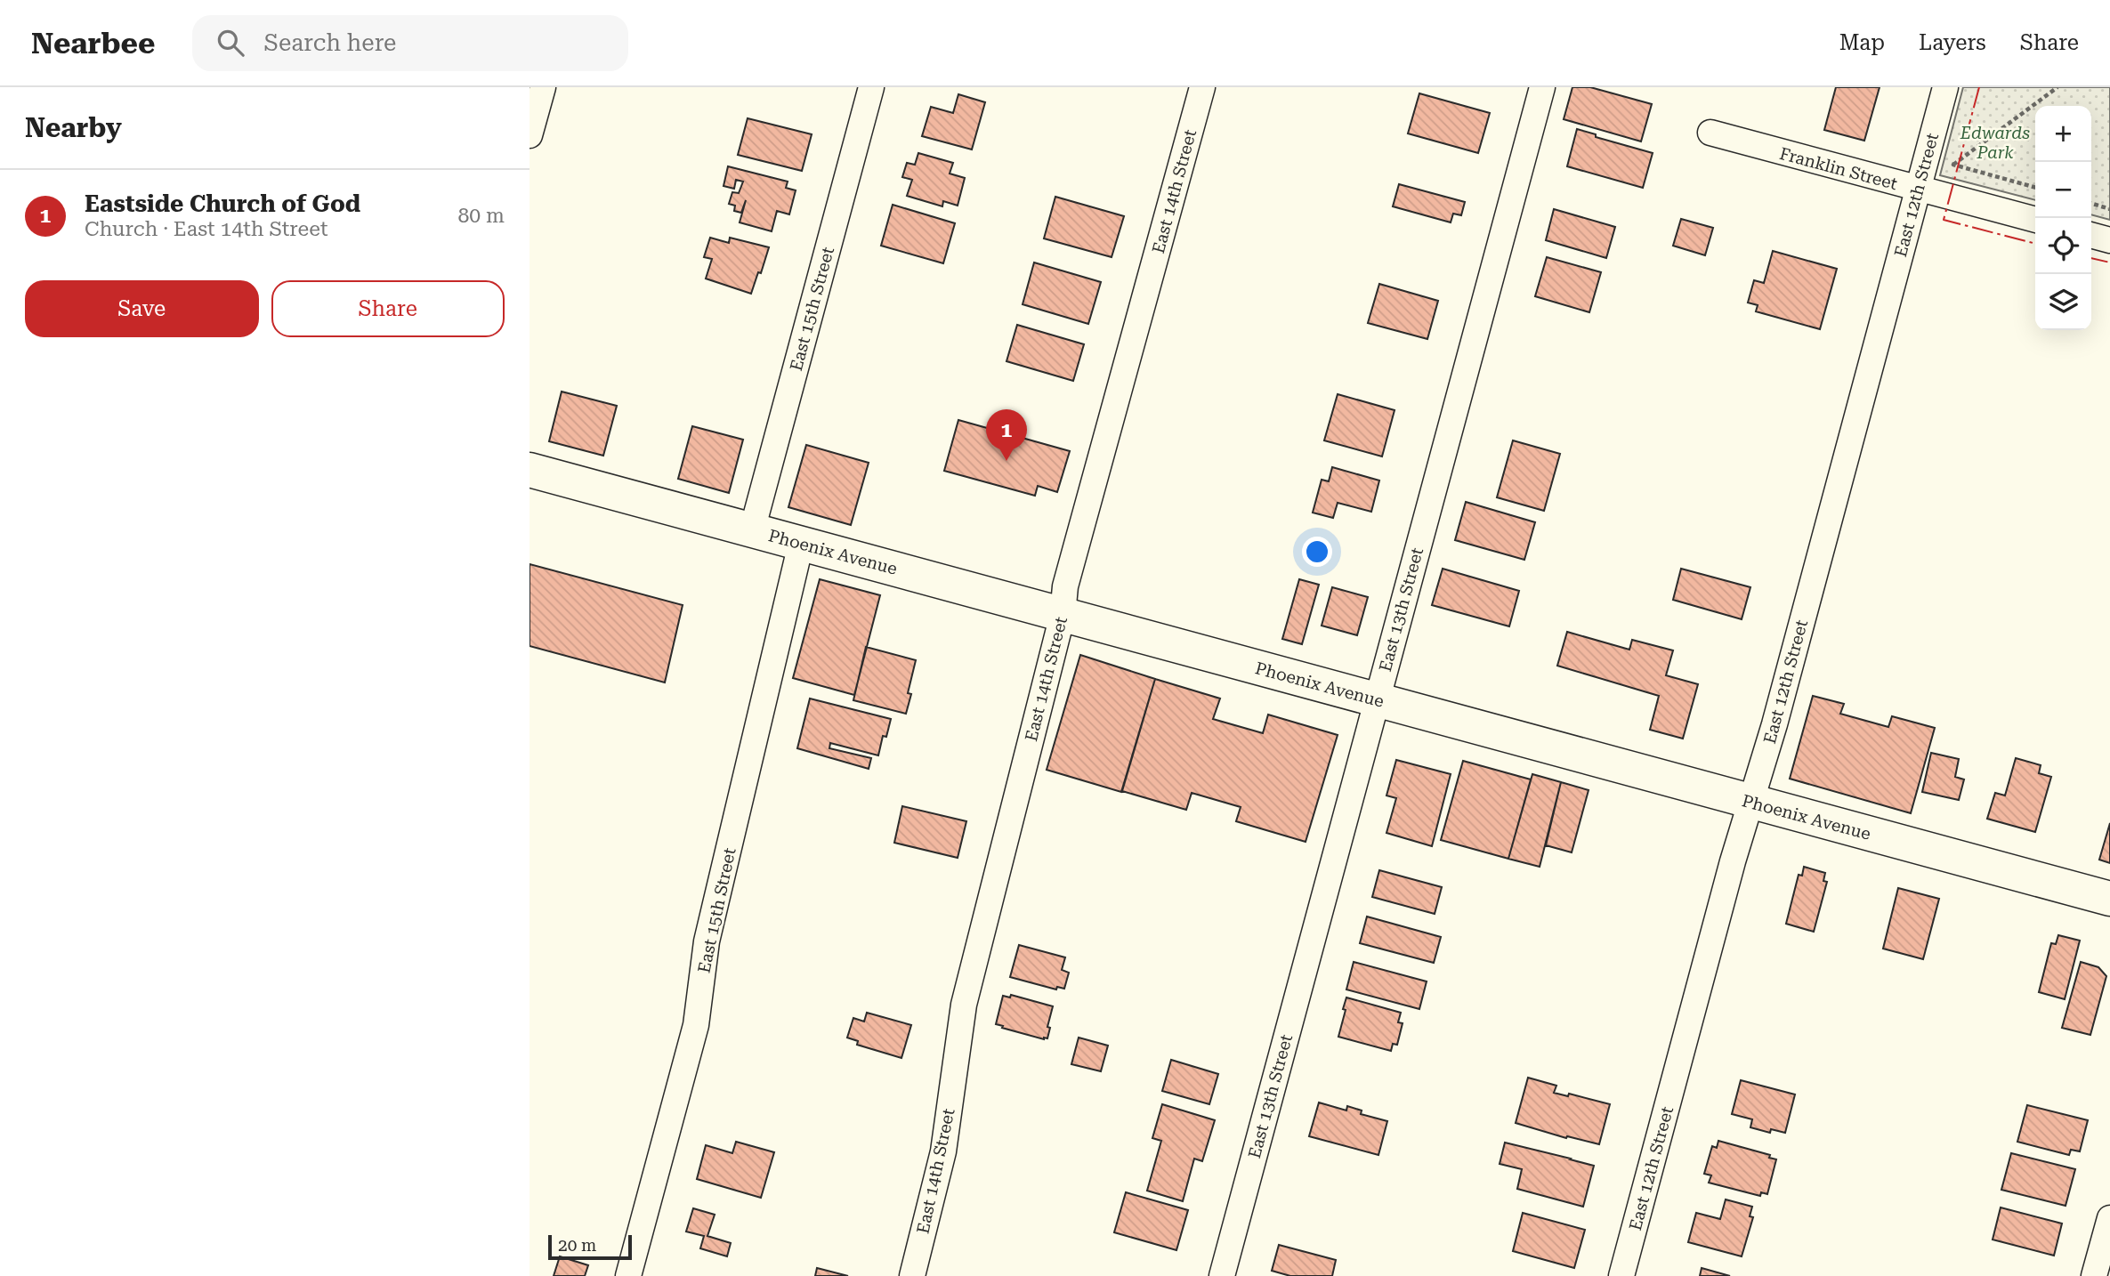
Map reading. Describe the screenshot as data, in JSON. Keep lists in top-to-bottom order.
{
  "streets": {
    "street": [
      "Franklin Street",
      "East 14th Street",
      "East 12th Street",
      "East 15th Street",
      "Phoenix Avenue",
      "East 13th Street"
    ]
  },
  "crossings": [
    ["Franklin Street", "East 12th Street"],
    ["East 14th Street", "Phoenix Avenue"],
    ["East 12th Street", "Phoenix Avenue"],
    ["East 15th Street", "Phoenix Avenue"],
    ["Phoenix Avenue", "East 13th Street"]
  ],
  "parks": ["Edwards Park"],
  "scale_bar": "20 m",
  "page": {
    "header": "Nearbee",
    "search": "Search here",
    "nav": ["Map", "Layers", "Share"],
    "heading": "Nearby",
    "map_buttons": ["+", "−"],
    "list": [
      {
        "mark": "1",
        "name": "Eastside Church of God",
        "note": "Church · East 14th Street",
        "value": "80 m"
      }
    ],
    "buttons": ["Save", "Share"],
    "pins": "1",
    "scale": "20 m"
  }
}
